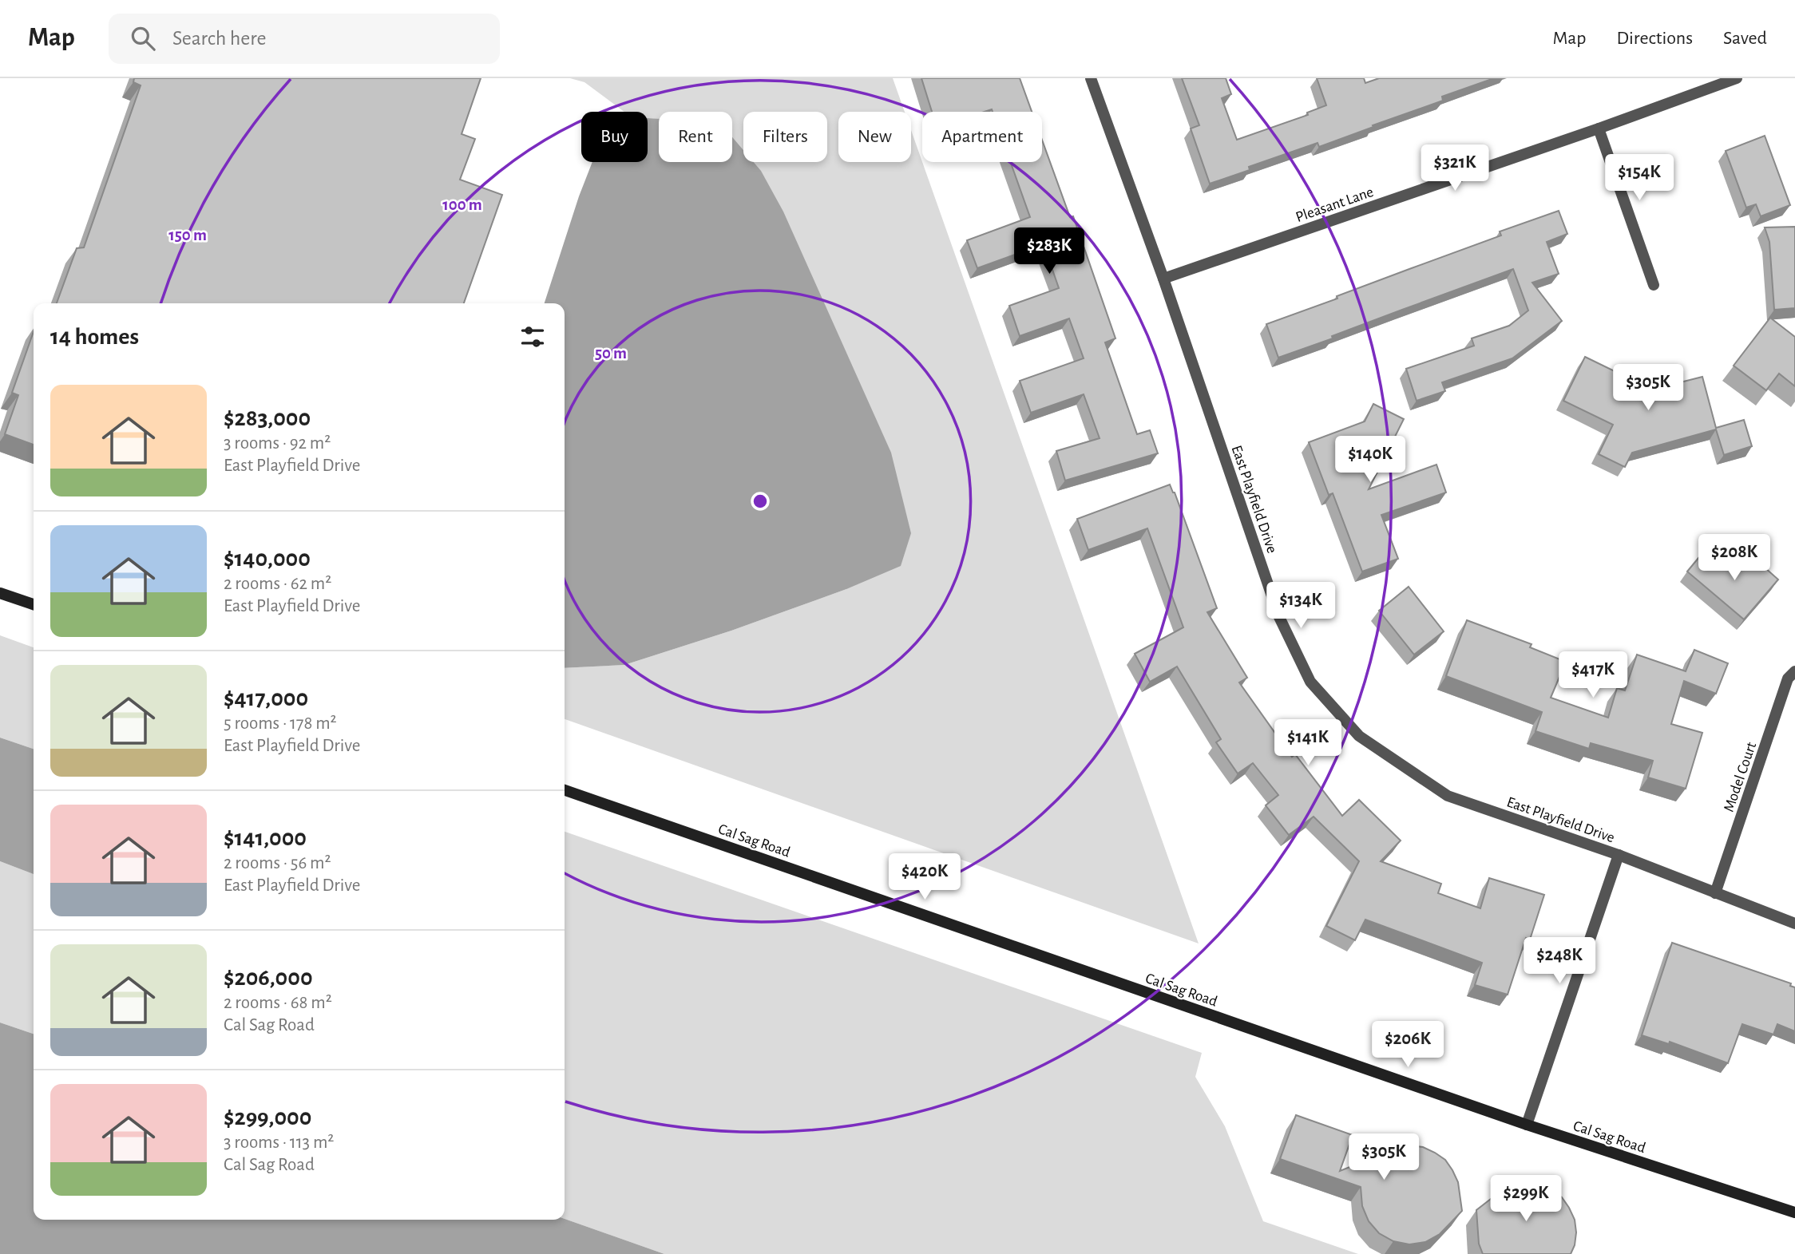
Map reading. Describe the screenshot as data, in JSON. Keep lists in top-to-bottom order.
{
  "streets": {
    "main road": ["Cal Sag Road"],
    "street": ["Pleasant Lane", "East Playfield Drive", "Model Court"]
  },
  "crossings": [
    ["Pleasant Lane", "East Playfield Drive"],
    ["East Playfield Drive", "Model Court"],
    ["East Playfield Drive", "Cal Sag Road"]
  ],
  "page": {
    "header": "Map",
    "search": "Search here",
    "nav": ["Map", "Directions", "Saved"],
    "chip": [
      "Buy",
      "Rent",
      "Filters",
      "New",
      "Apartment"
    ],
    "price": [
      "$321K",
      "$154K",
      "$283K",
      "$305K",
      "$140K",
      "$208K",
      "$134K",
      "$417K",
      "$141K",
      "$420K",
      "$248K",
      "$206K",
      "$305K",
      "$299K"
    ],
    "heading": "14 homes",
    "list": [
      {
        "name": "$283,000",
        "note": "3 rooms · 92 m² · East Playfield Drive"
      },
      {
        "name": "$140,000",
        "note": "2 rooms · 62 m² · East Playfield Drive"
      },
      {
        "name": "$417,000",
        "note": "5 rooms · 178 m² · East Playfield Drive"
      },
      {
        "name": "$141,000",
        "note": "2 rooms · 56 m² · East Playfield Drive"
      },
      {
        "name": "$206,000",
        "note": "2 rooms · 68 m² · Cal Sag Road"
      },
      {
        "name": "$299,000",
        "note": "3 rooms · 113 m² · Cal Sag Road"
      }
    ]
  },
  "rings": ["100 m", "150 m", "50 m"]
}
